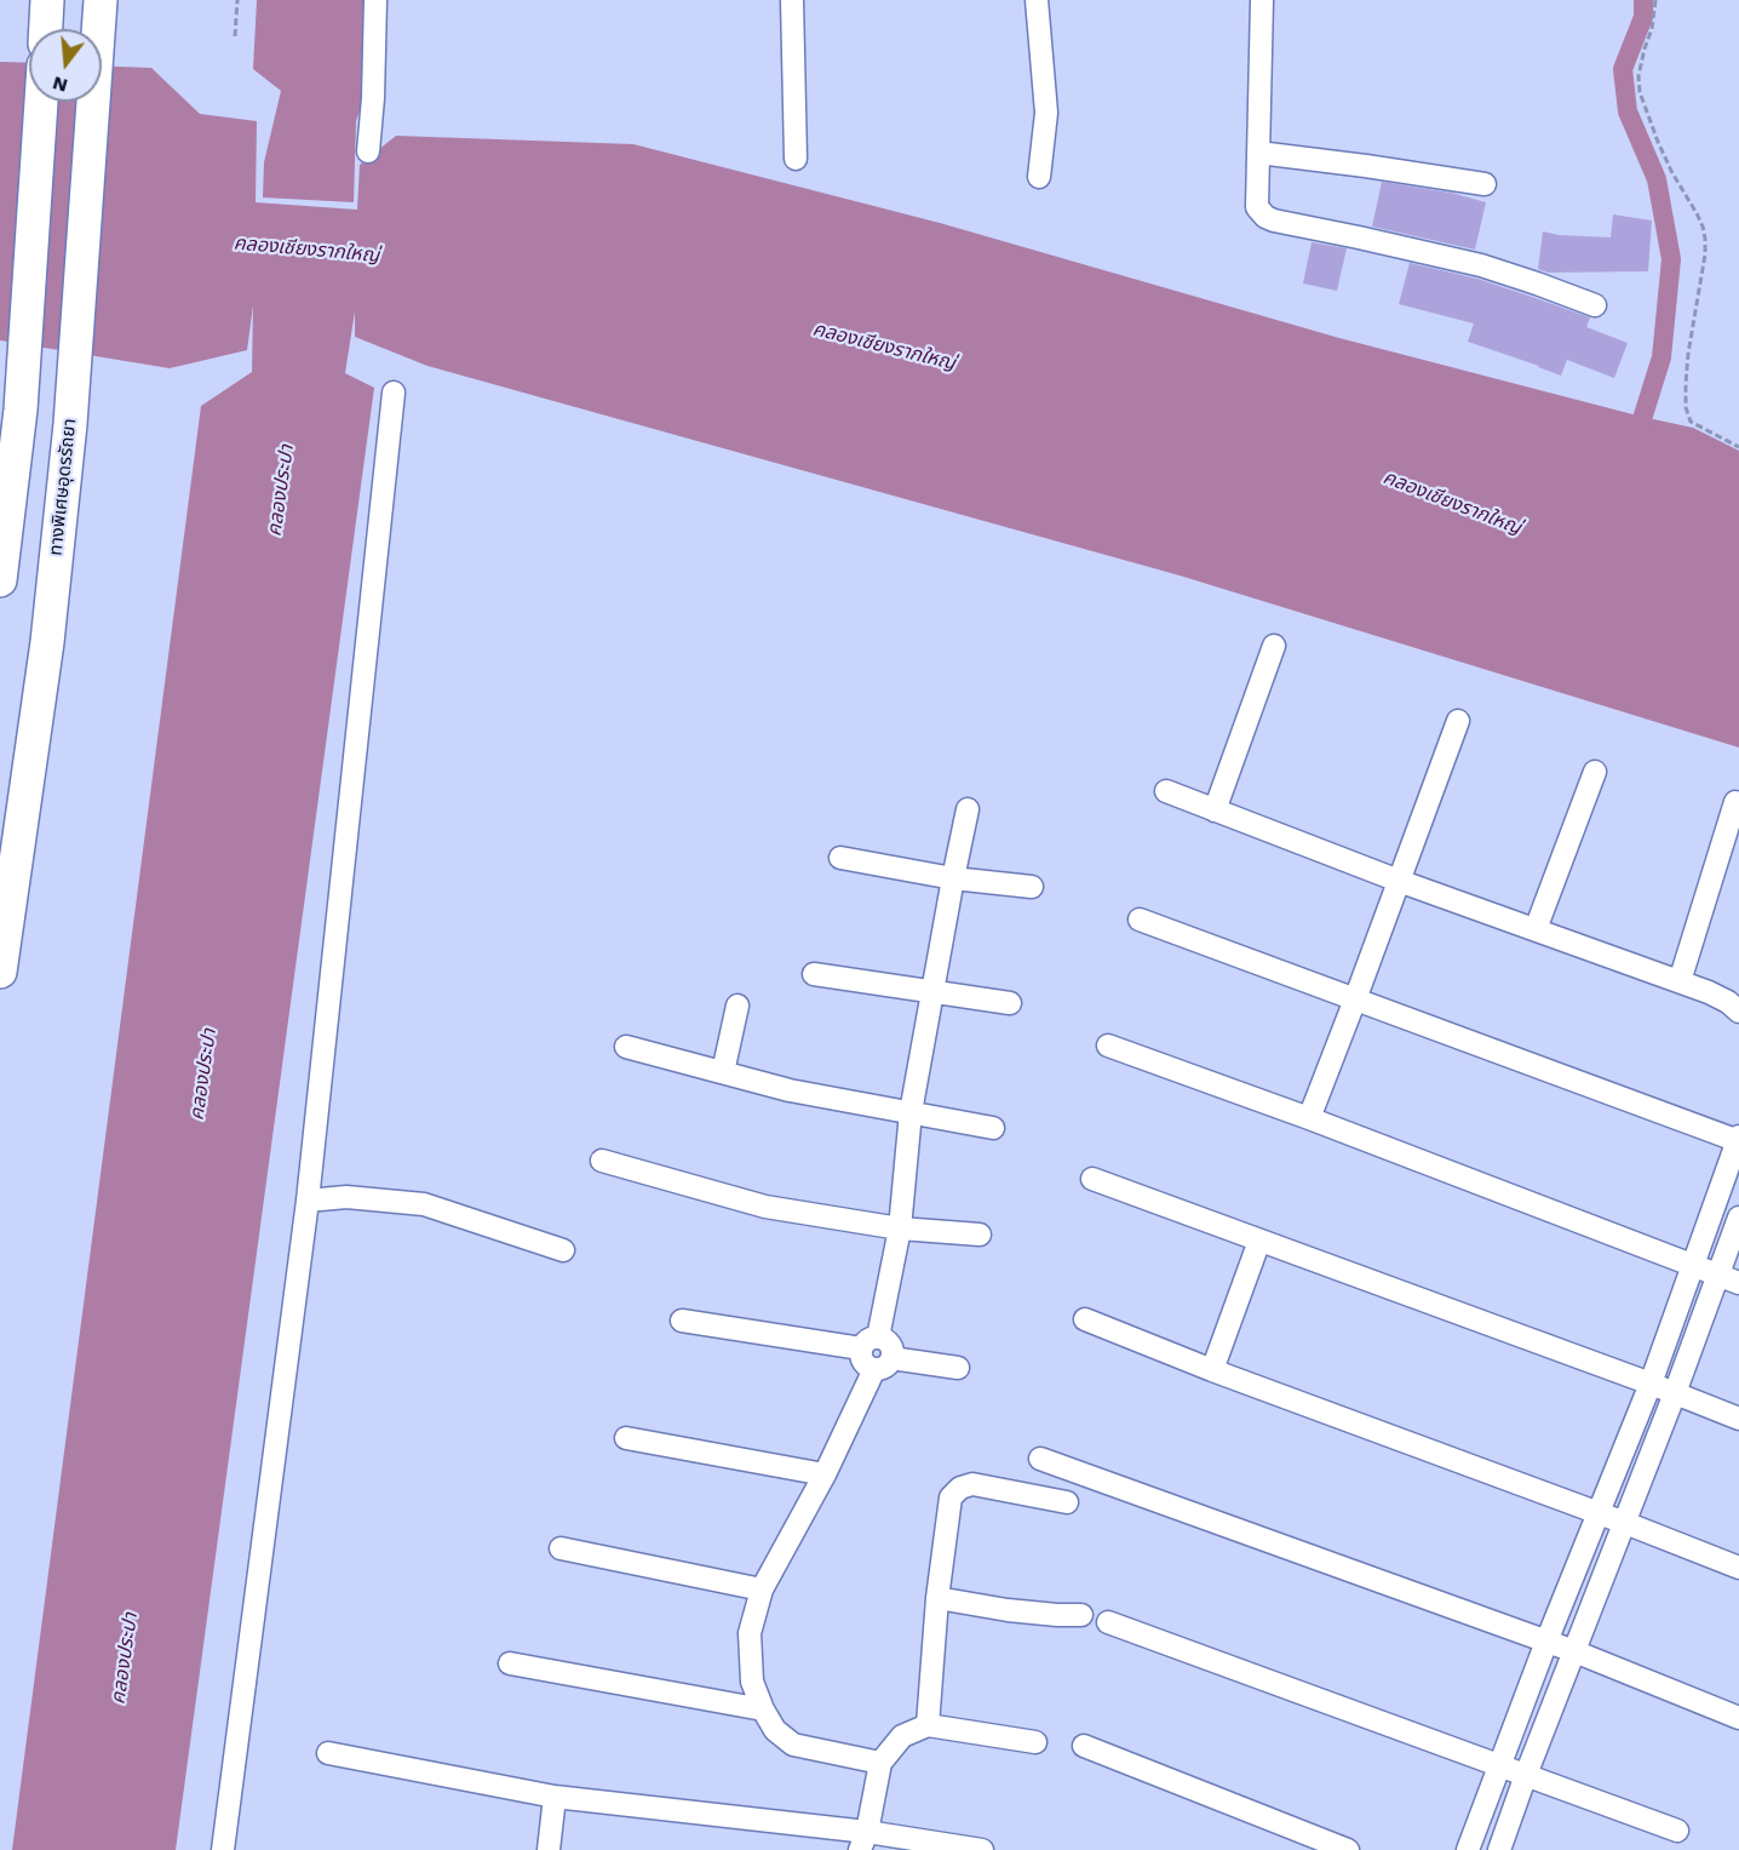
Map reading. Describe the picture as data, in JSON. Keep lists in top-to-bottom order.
{
  "streets": {
    "highway": ["ทางพิเศษอุดรรัถยา"]
  },
  "water": ["คลองเชียงรากใหญ่", "คลองประปา"],
  "north": "bottom"
}
